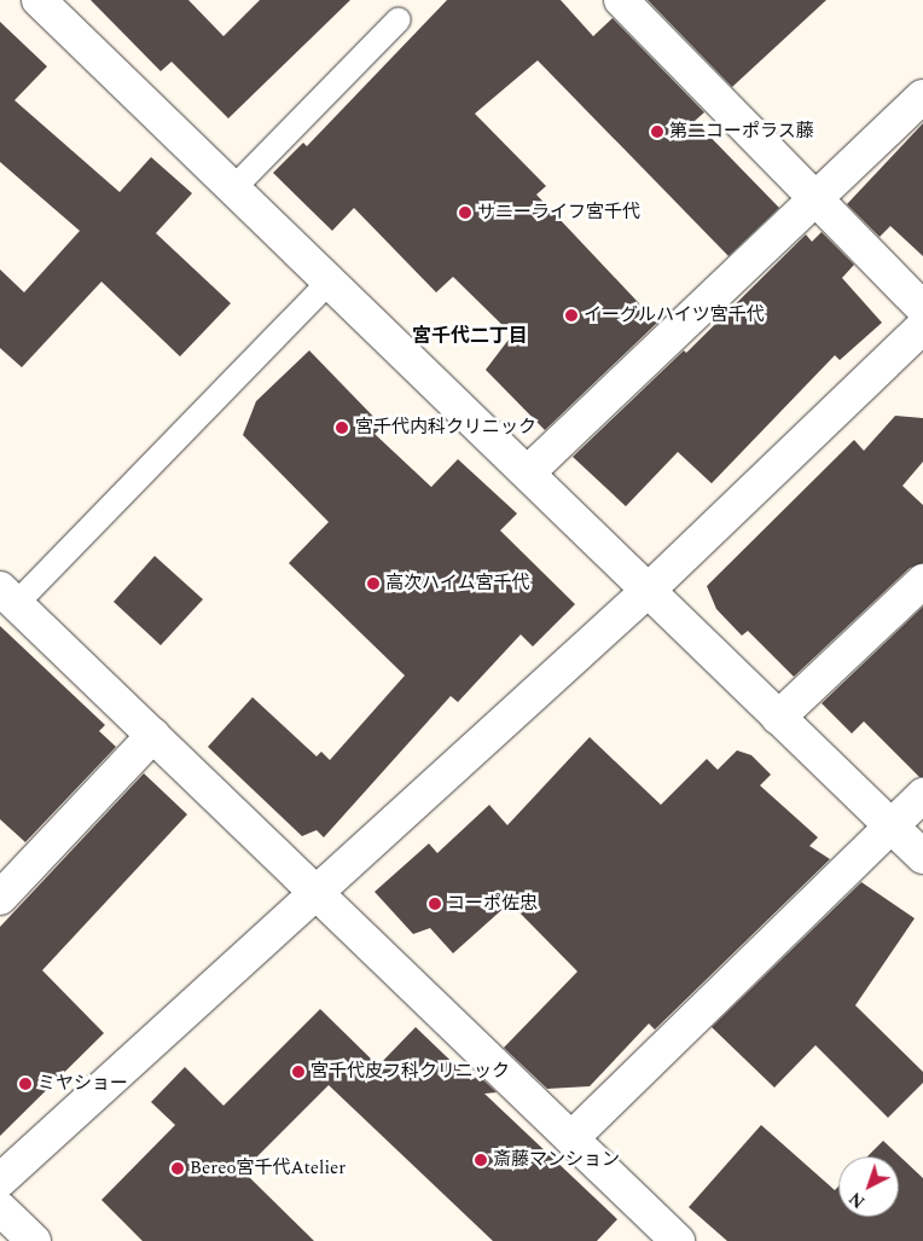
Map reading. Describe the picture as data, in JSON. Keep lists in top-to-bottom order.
{
  "districts": ["宮千代二丁目"],
  "places": [
    "第二コーポラス藤",
    "サニーライフ宮千代",
    "イーグルハイツ宮千代",
    "宮千代内科クリニック",
    "高次ハイム宮千代",
    "コーポ佐忠",
    "宮千代皮フ科クリニック",
    "ミヤショー",
    "斎藤マンション",
    "Bereo宮千代Atelier"
  ],
  "north": "bottom left"
}
